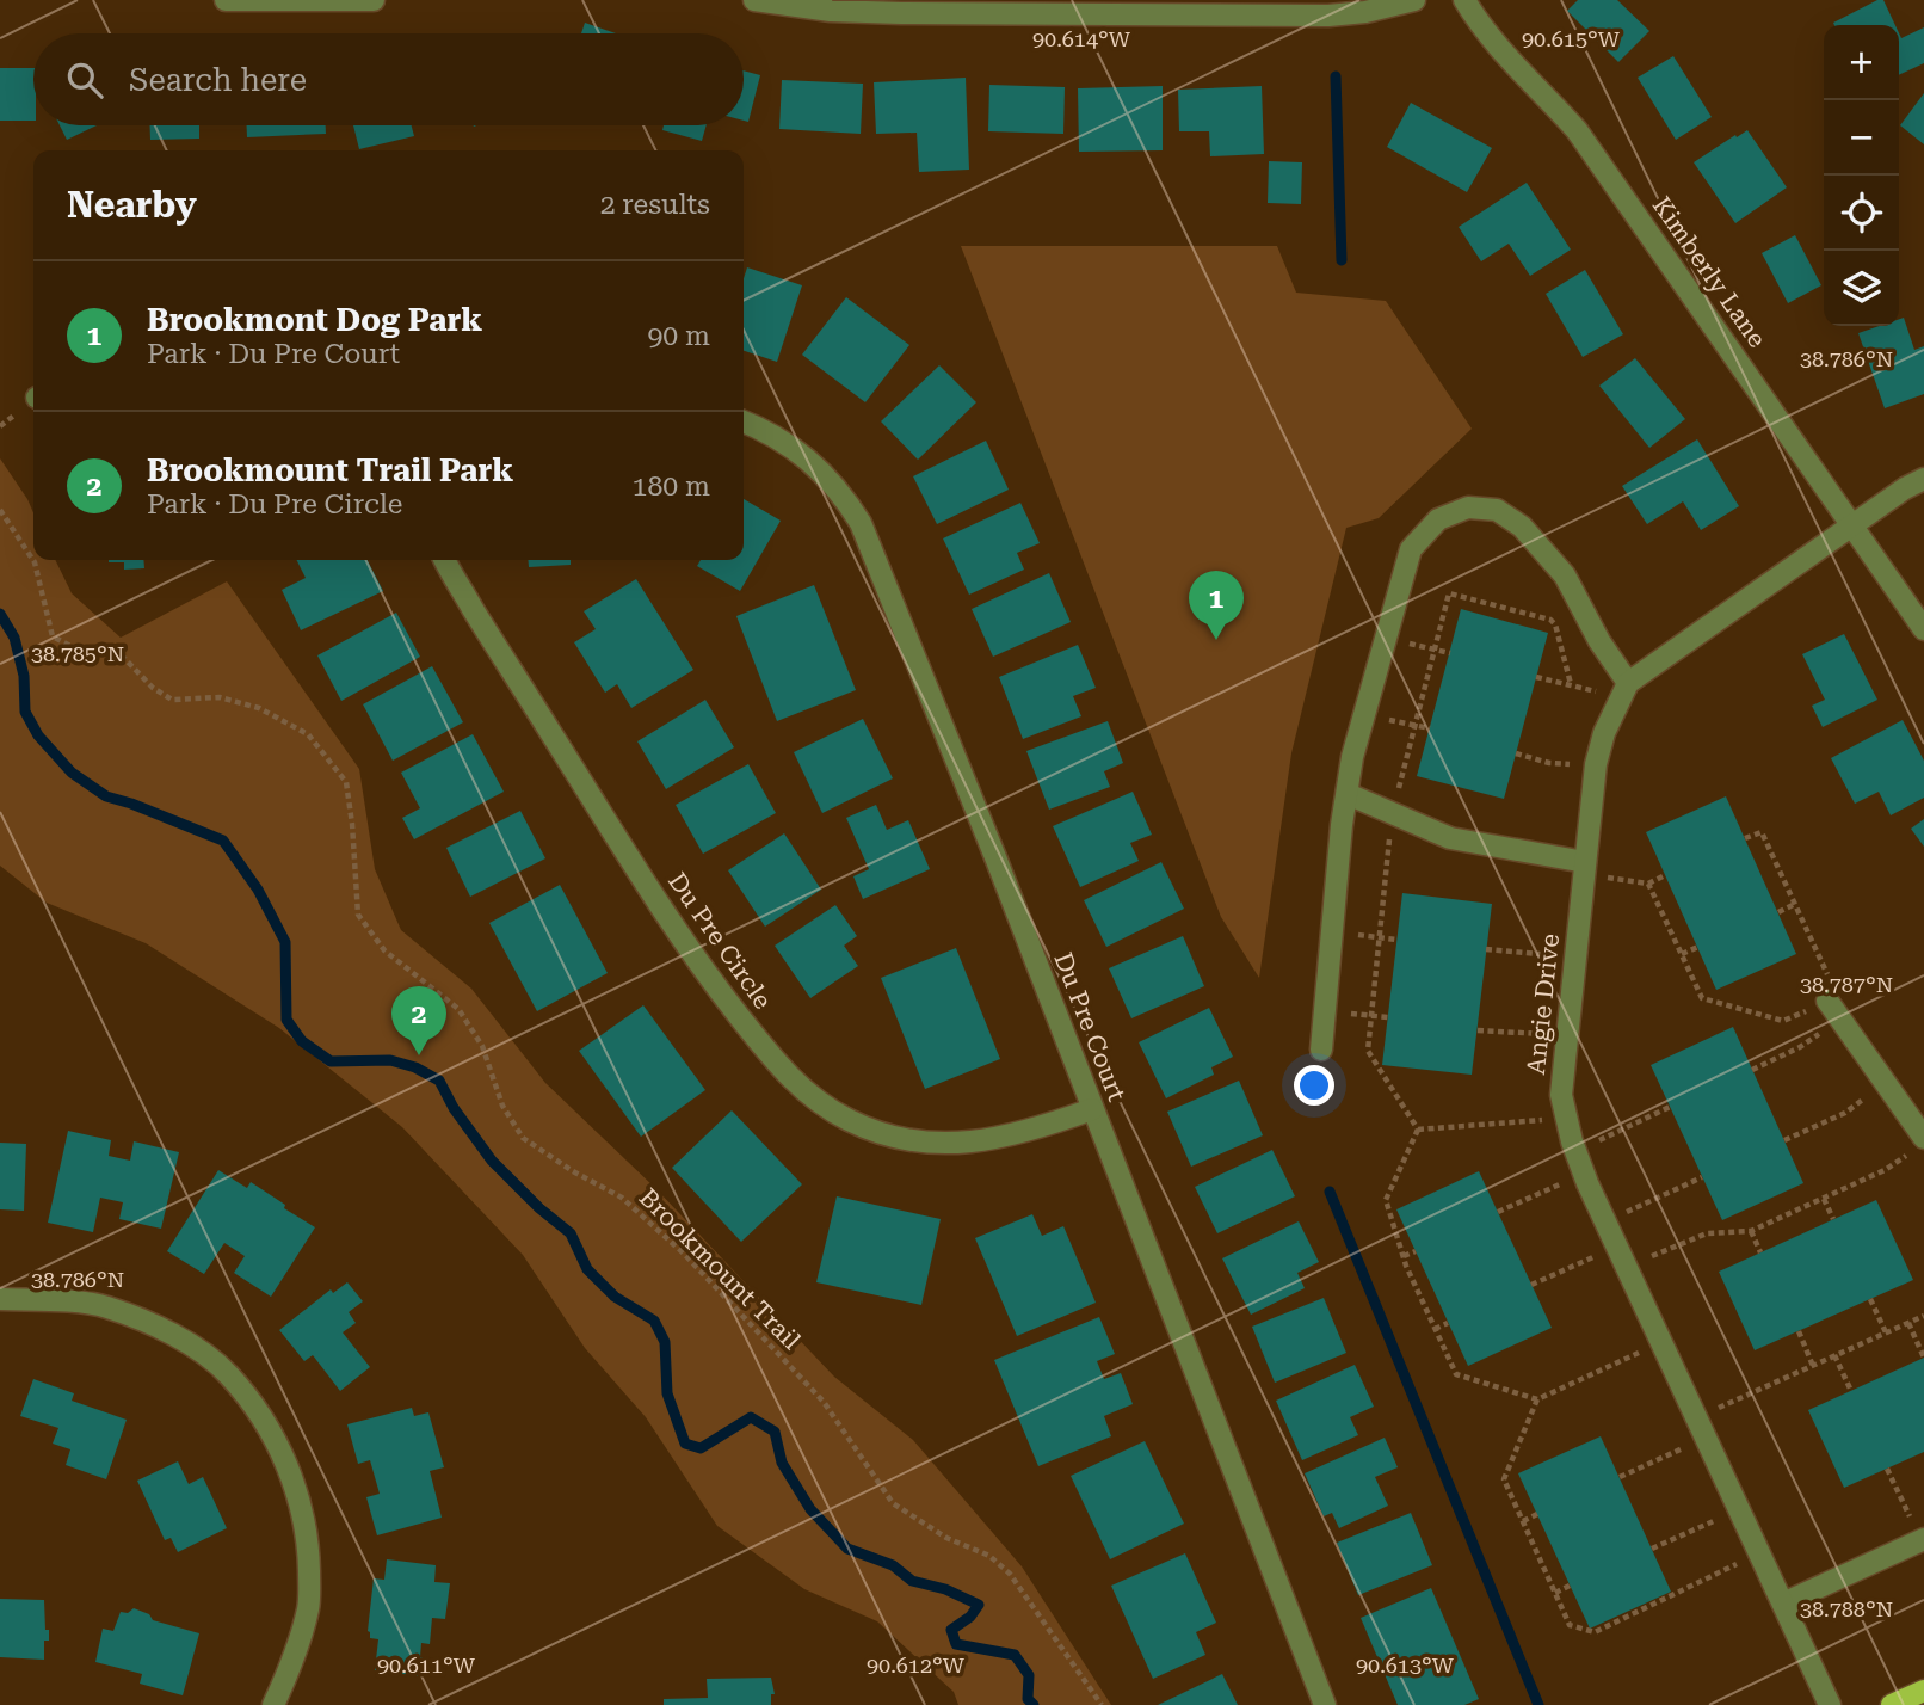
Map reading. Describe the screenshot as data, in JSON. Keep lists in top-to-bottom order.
{
  "streets": {
    "street": [
      "Kimberly Lane",
      "Du Pre Circle",
      "Angie Drive",
      "Du Pre Court"
    ],
    "path": ["Brookmount Trail"]
  },
  "crossings": [
    ["Kimberly Lane", "Angie Drive"],
    ["Du Pre Circle", "Du Pre Court"]
  ],
  "page": {
    "map_buttons": ["+", "−"],
    "search": "Search here",
    "heading": ["Nearby", "2 results"],
    "list": [
      {
        "mark": "1",
        "name": "Brookmont Dog Park",
        "note": "Park · Du Pre Court",
        "value": "90 m"
      },
      {
        "mark": "2",
        "name": "Brookmount Trail Park",
        "note": "Park · Du Pre Circle",
        "value": "180 m"
      }
    ],
    "pins": ["1", "2"]
  },
  "coordinates": [
    "90.614°W",
    "90.615°W",
    "38.786°N",
    "38.785°N",
    "38.787°N",
    "38.788°N",
    "90.611°W",
    "90.612°W",
    "90.613°W"
  ]
}
